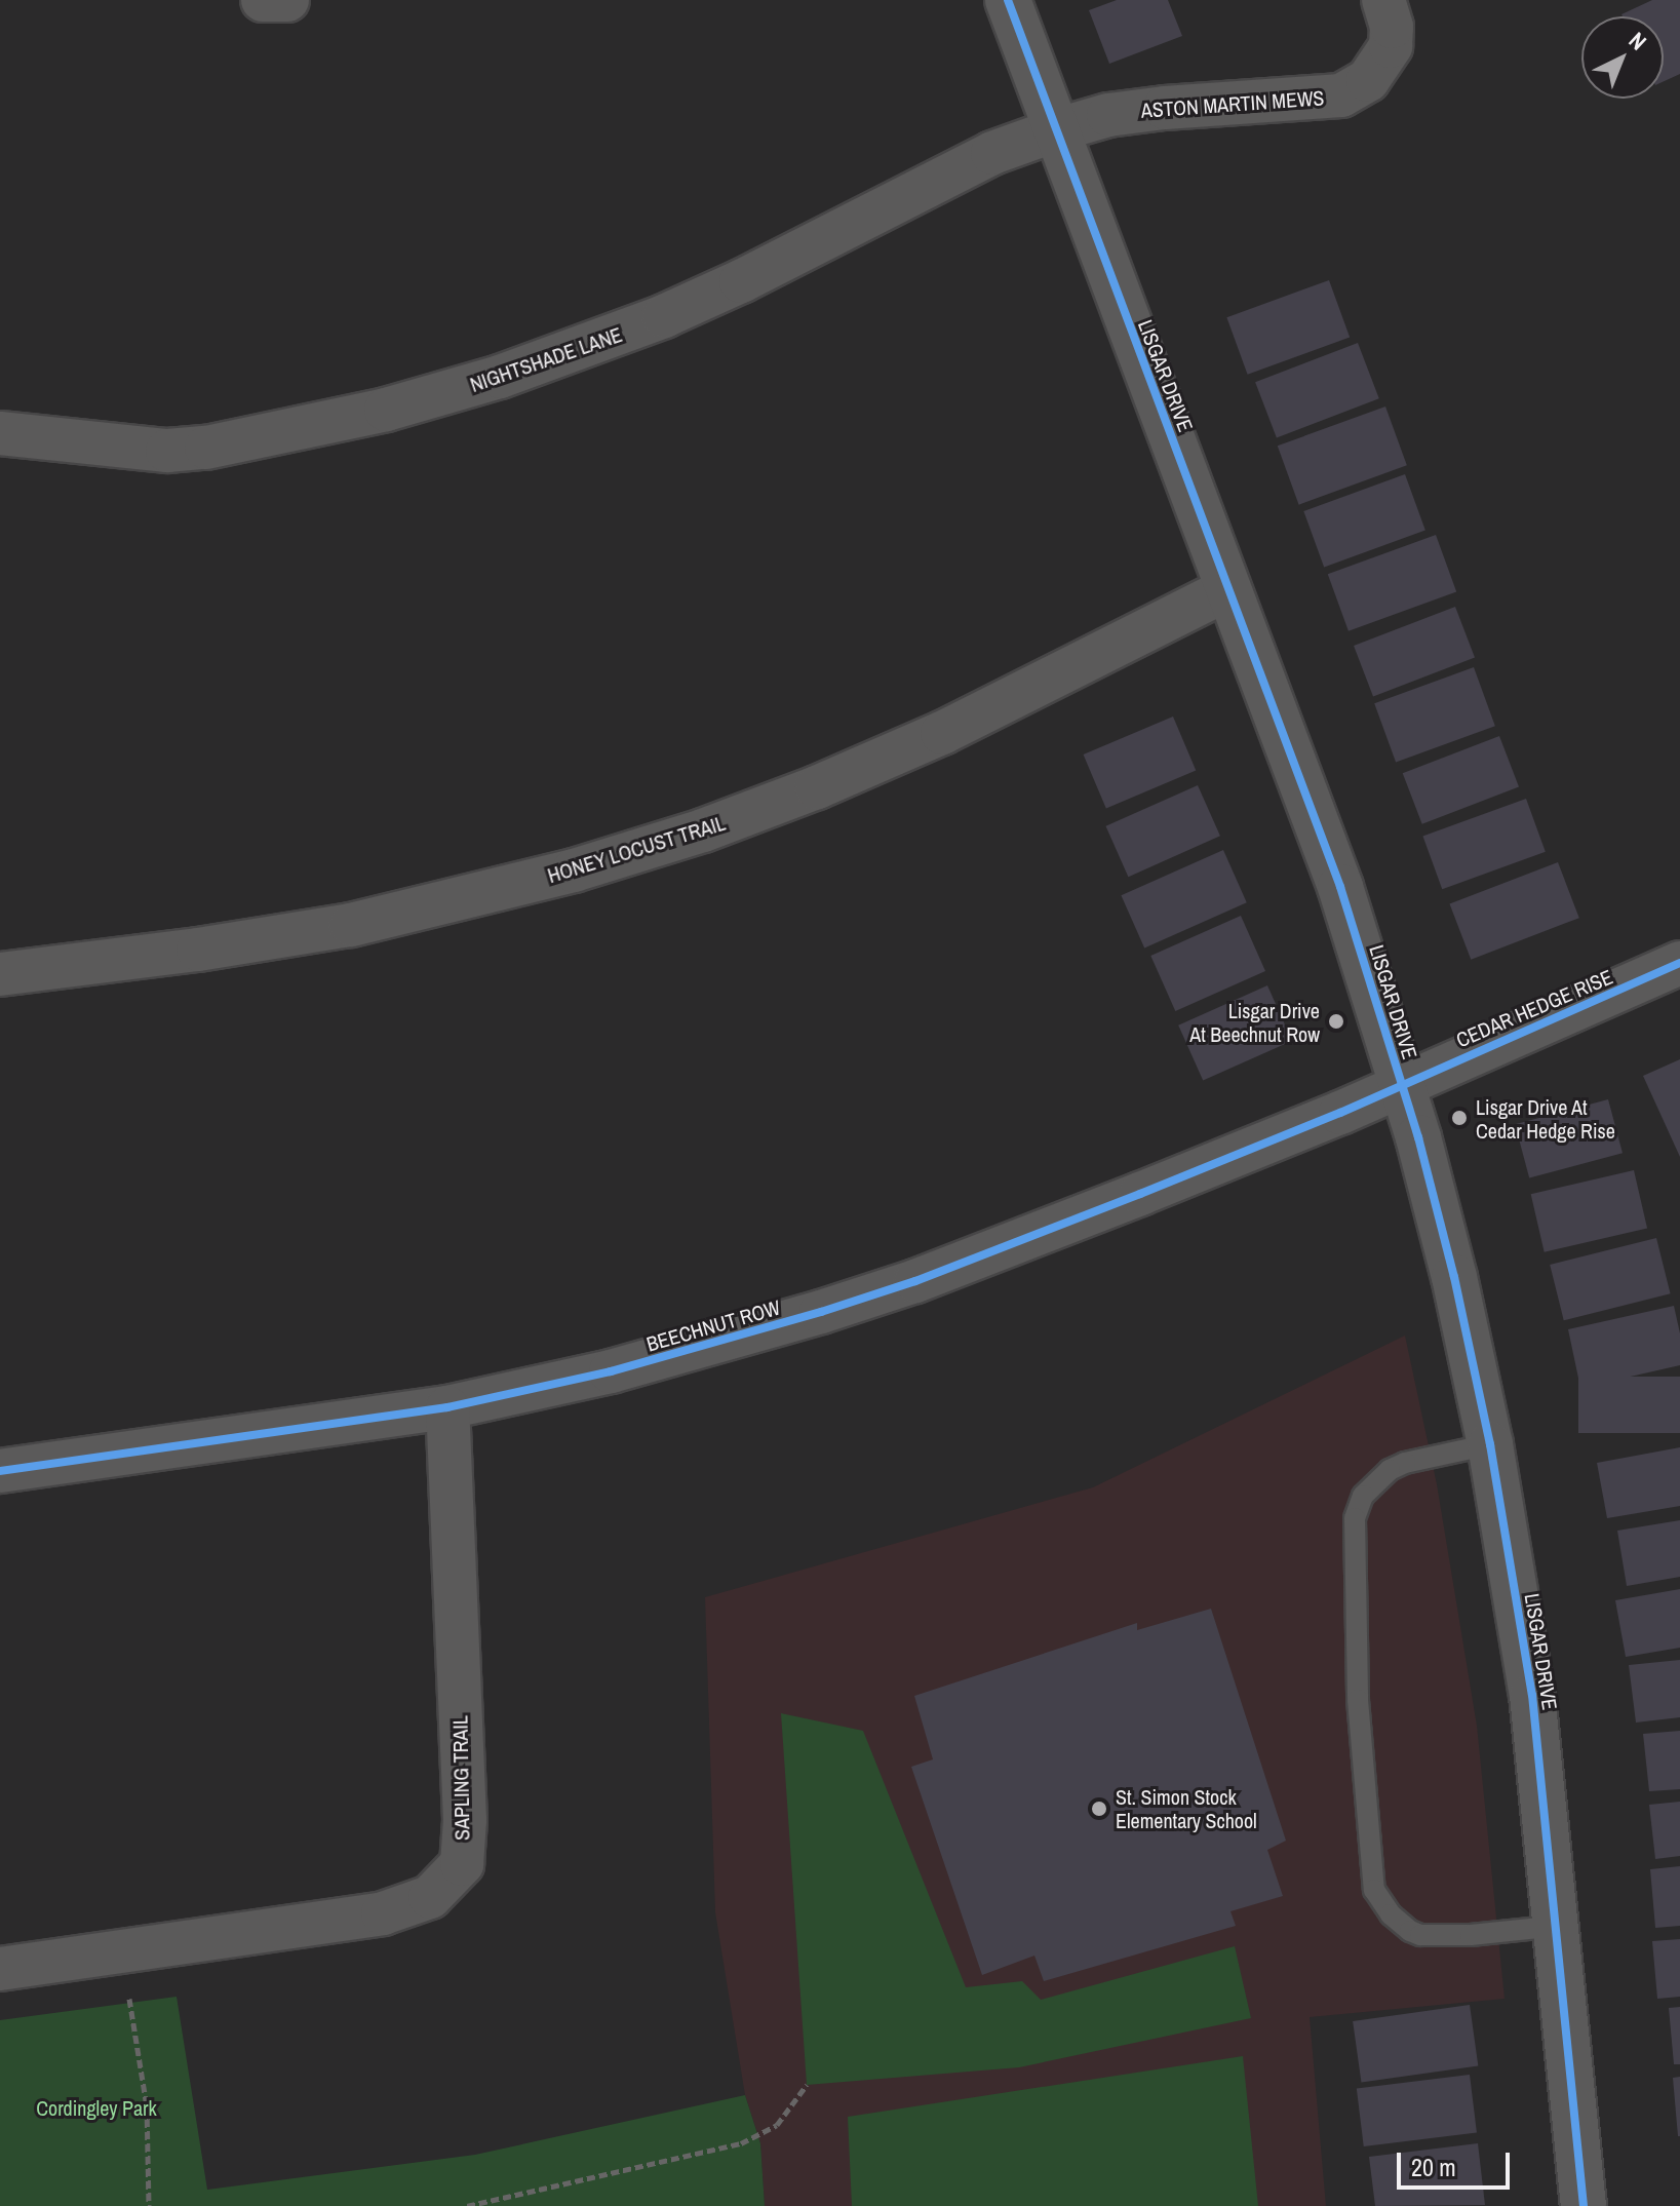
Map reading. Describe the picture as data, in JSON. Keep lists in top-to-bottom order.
{
  "streets": {
    "street": [
      "ASTON MARTIN MEWS",
      "NIGHTSHADE LANE",
      "LISGAR DRIVE",
      "HONEY LOCUST TRAIL",
      "CEDAR HEDGE RISE",
      "BEECHNUT ROW",
      "SAPLING TRAIL"
    ]
  },
  "crossings": [
    ["ASTON MARTIN MEWS", "NIGHTSHADE LANE"],
    ["ASTON MARTIN MEWS", "LISGAR DRIVE"],
    ["NIGHTSHADE LANE", "LISGAR DRIVE"],
    ["LISGAR DRIVE", "HONEY LOCUST TRAIL"],
    ["LISGAR DRIVE", "CEDAR HEDGE RISE"],
    ["LISGAR DRIVE", "BEECHNUT ROW"],
    ["CEDAR HEDGE RISE", "BEECHNUT ROW"],
    ["BEECHNUT ROW", "SAPLING TRAIL"]
  ],
  "parks": ["Cordingley Park"],
  "places": ["Lisgar Drive At Beechnut Row", "Lisgar Drive At Cedar Hedge Rise", "St. Simon Stock Elementary School"],
  "scale_bar": "20 m",
  "north": "top right"
}
